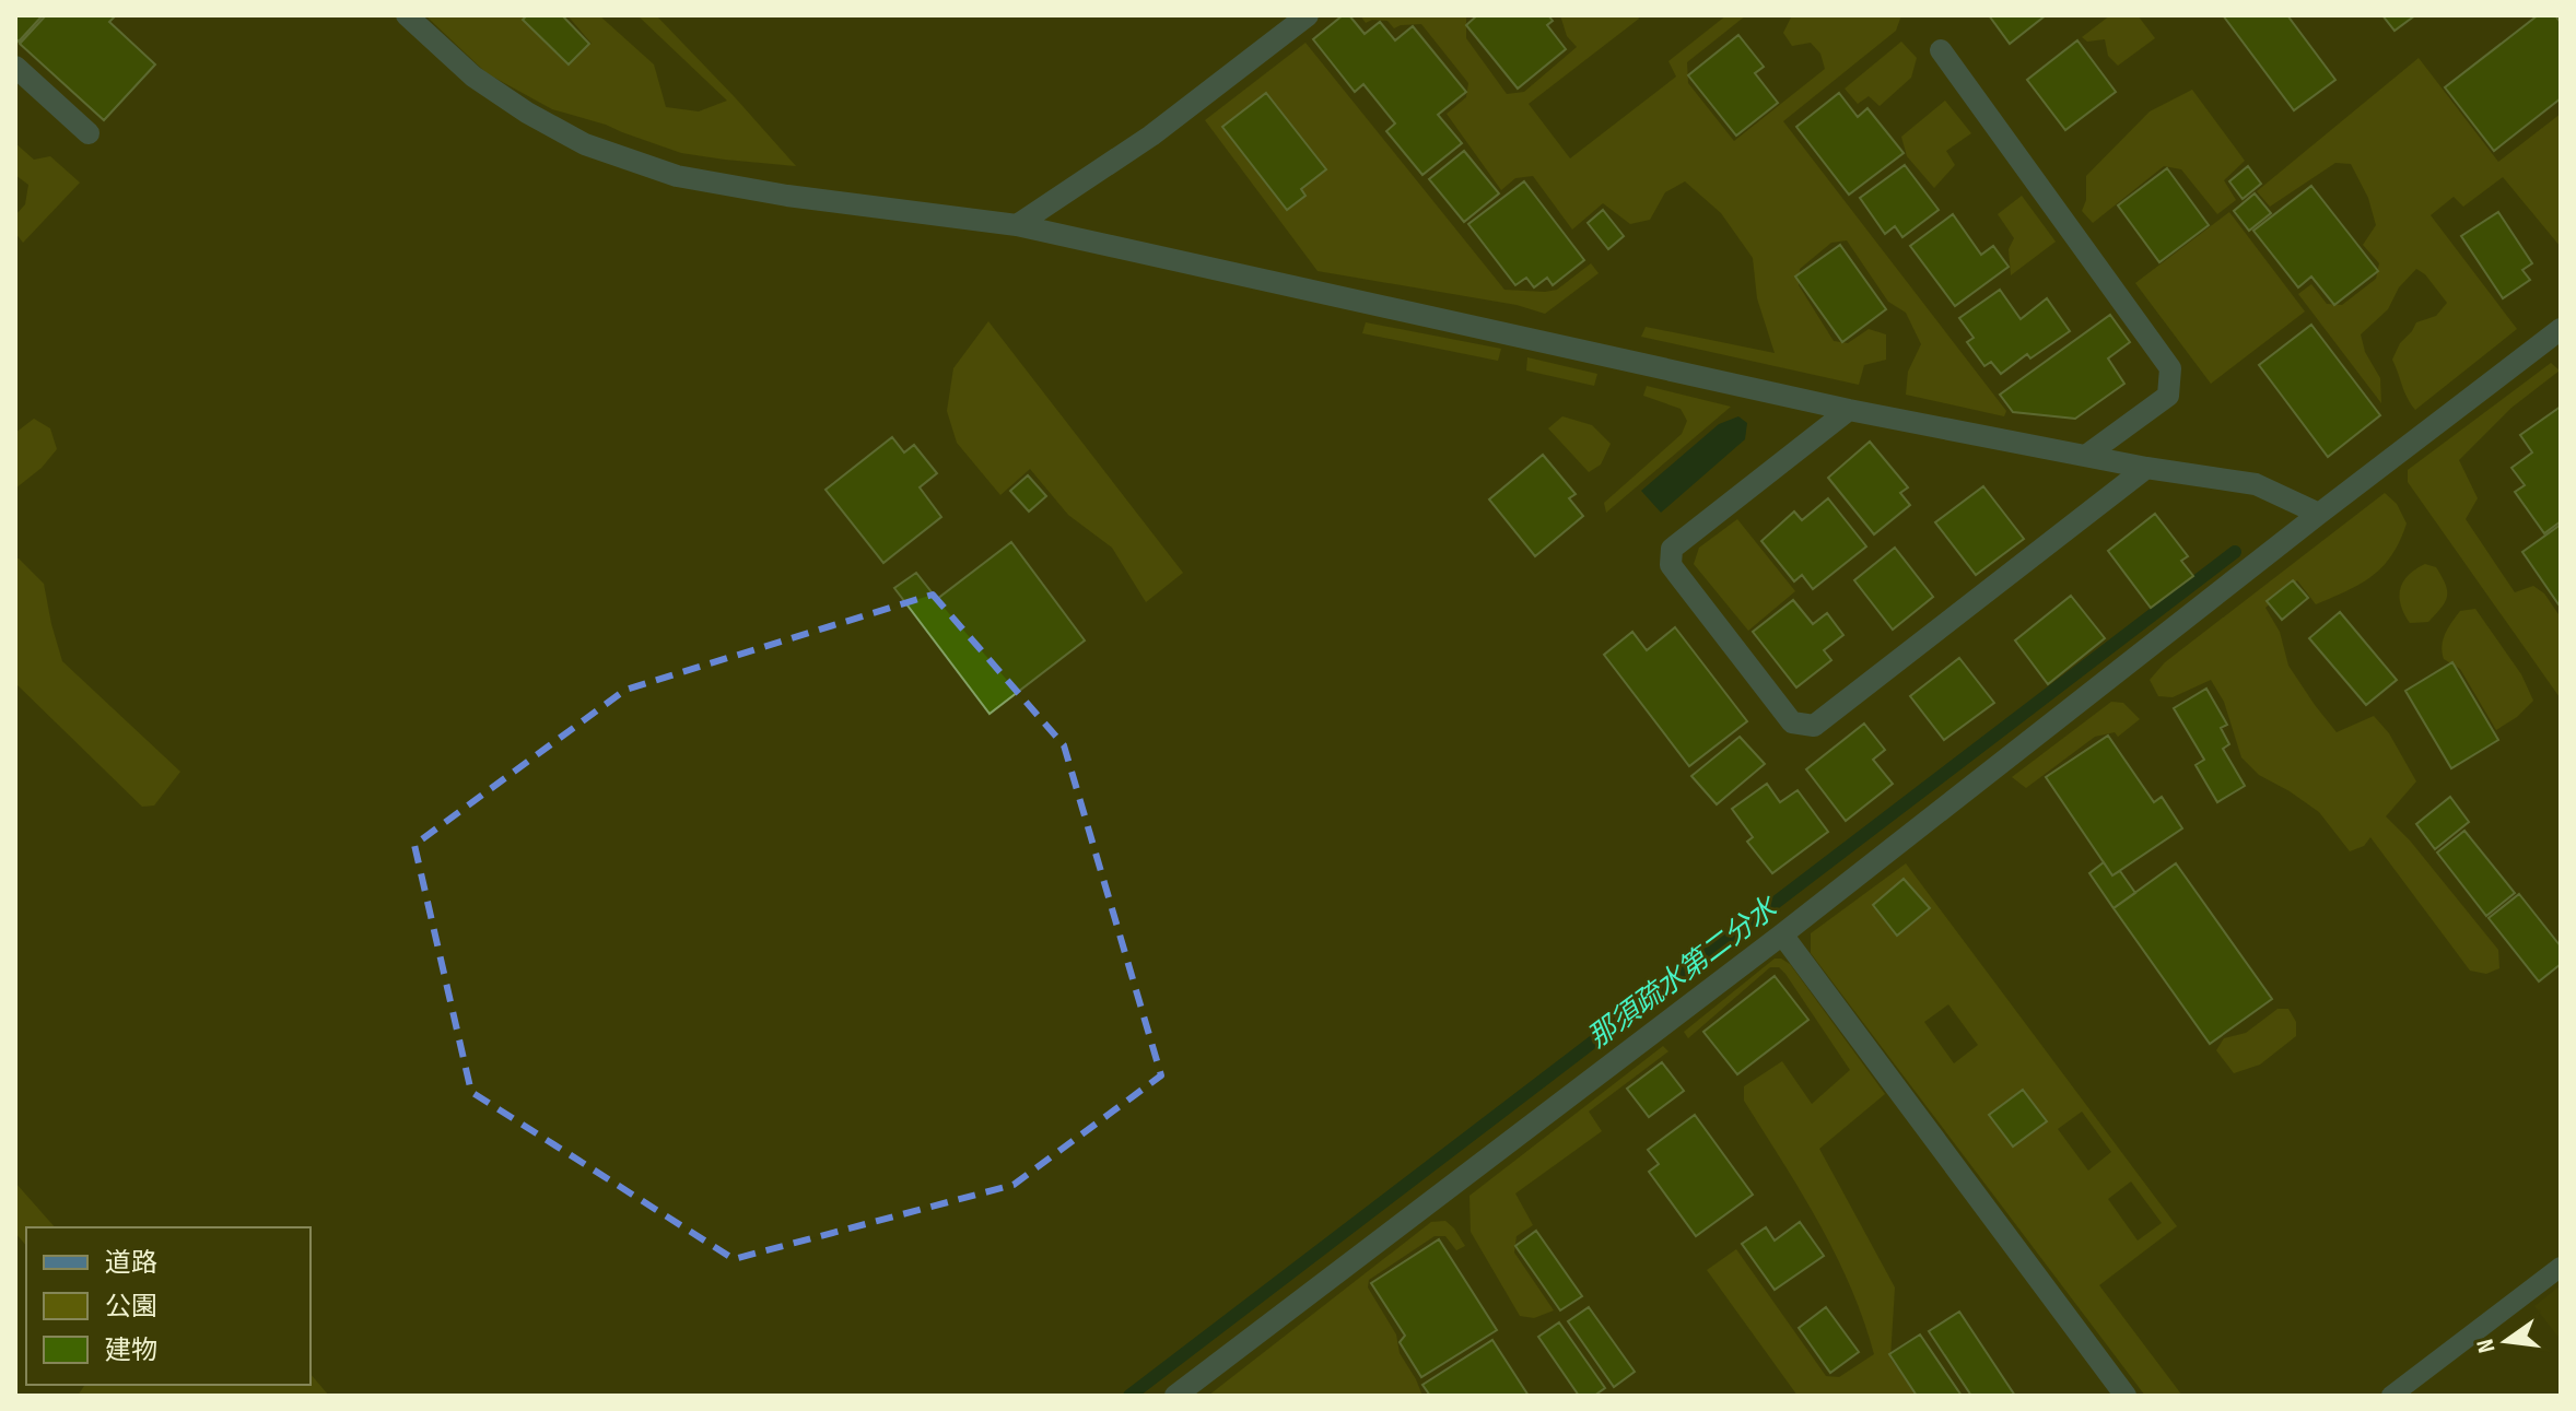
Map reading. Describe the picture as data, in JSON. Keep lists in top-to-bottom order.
{
  "water": ["那須疏水第二分水"],
  "legend": ["道路", "公園", "建物"],
  "north": "left"
}
